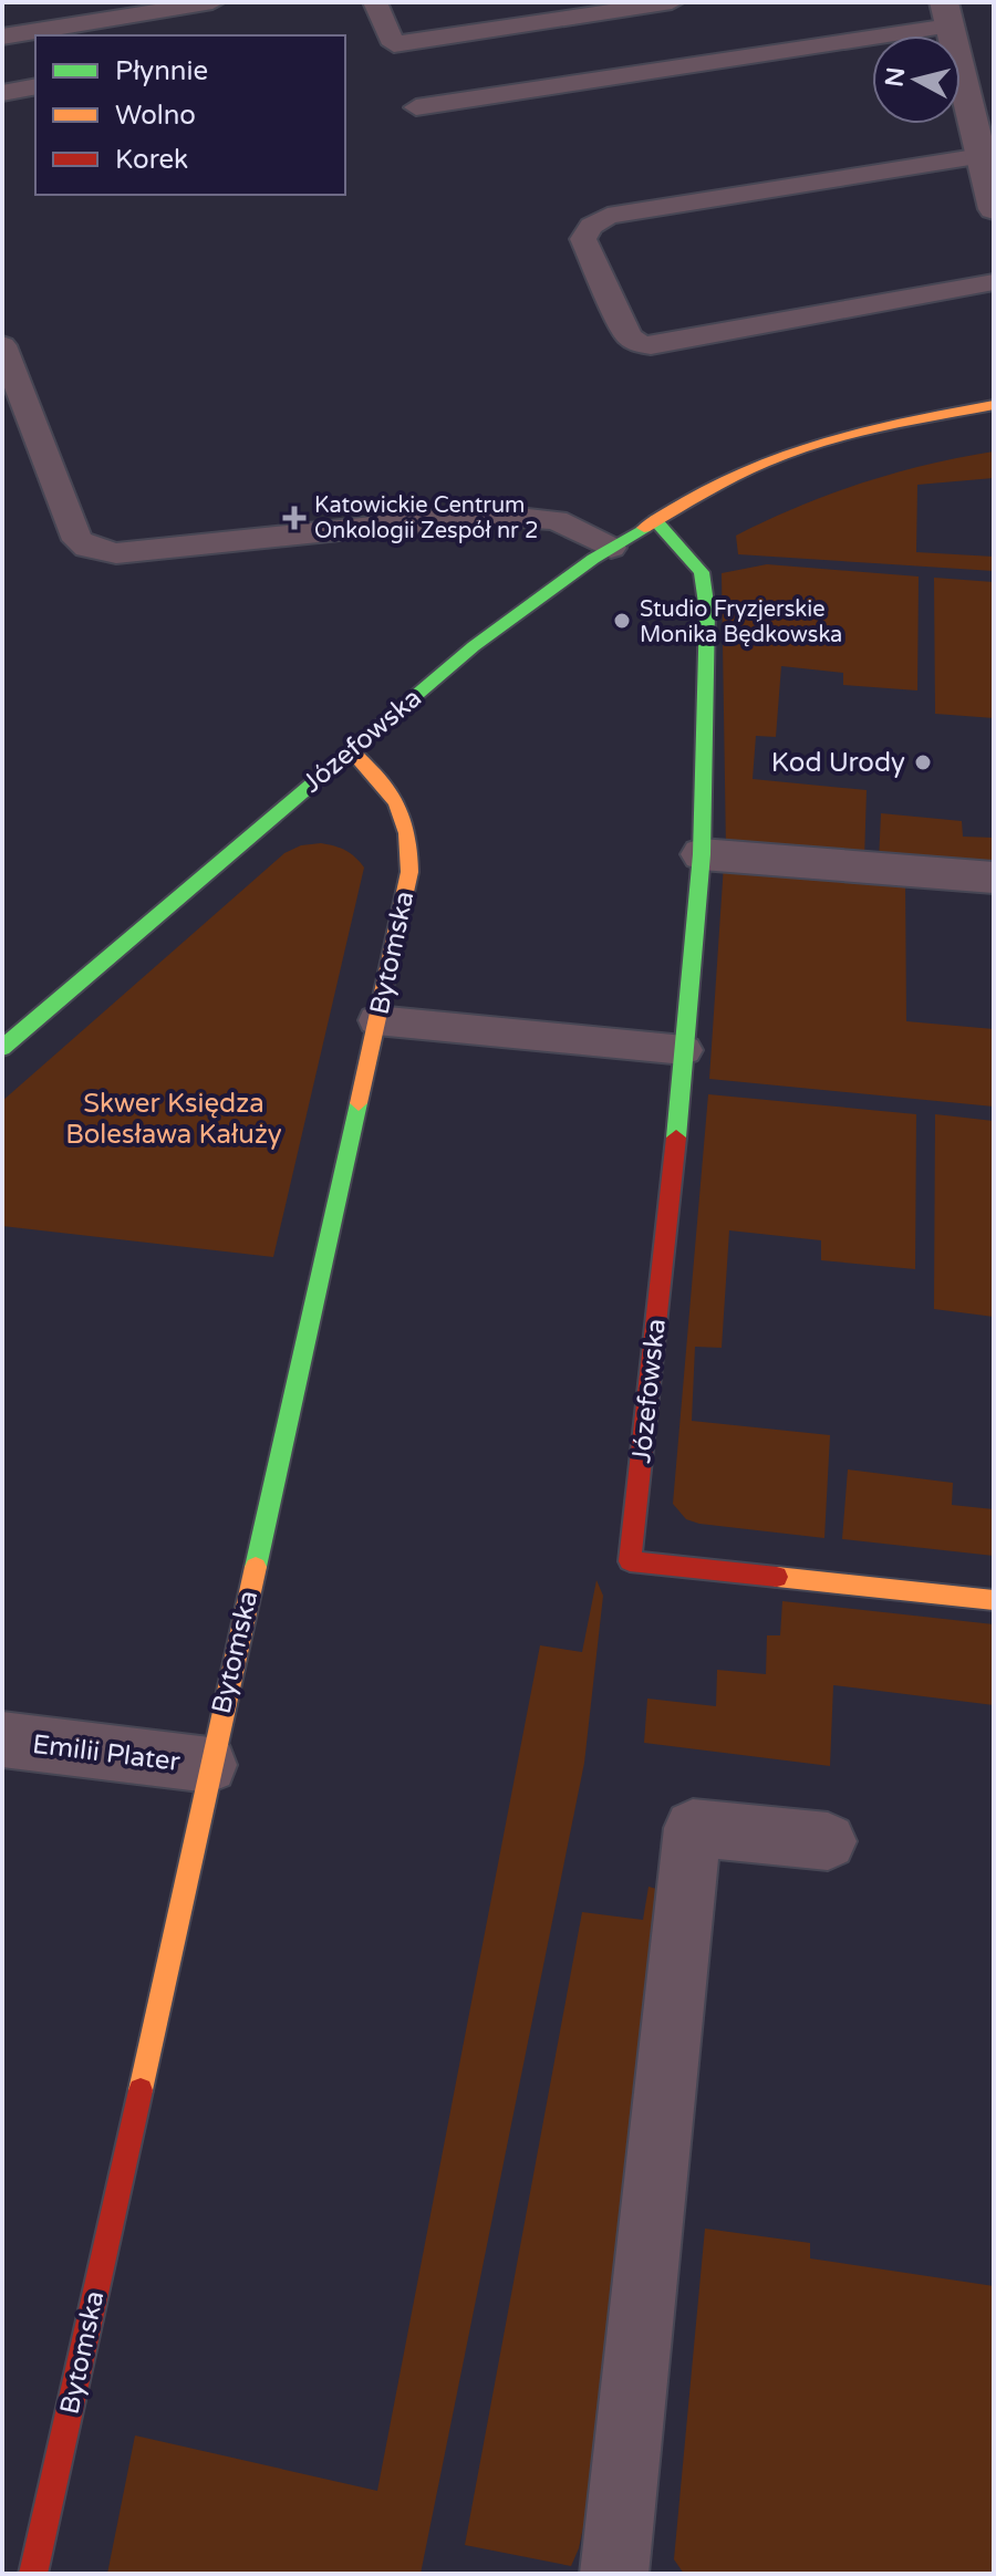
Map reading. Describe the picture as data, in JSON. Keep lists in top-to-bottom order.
{
  "streets": {
    "street": ["Józefowska", "Bytomska", "Emilii Plater"]
  },
  "crossings": [
    ["Józefowska", "Bytomska"],
    ["Bytomska", "Emilii Plater"]
  ],
  "parks": ["Skwer Księdza Bolesława Kałuży"],
  "places": {
    "health": ["Katowickie Centrum Onkologii Zespół nr 2"],
    "other": ["Studio Fryzjerskie Monika Będkowska", "Kod Urody"]
  },
  "legend": ["Płynnie", "Wolno", "Korek"],
  "north": "left"
}
